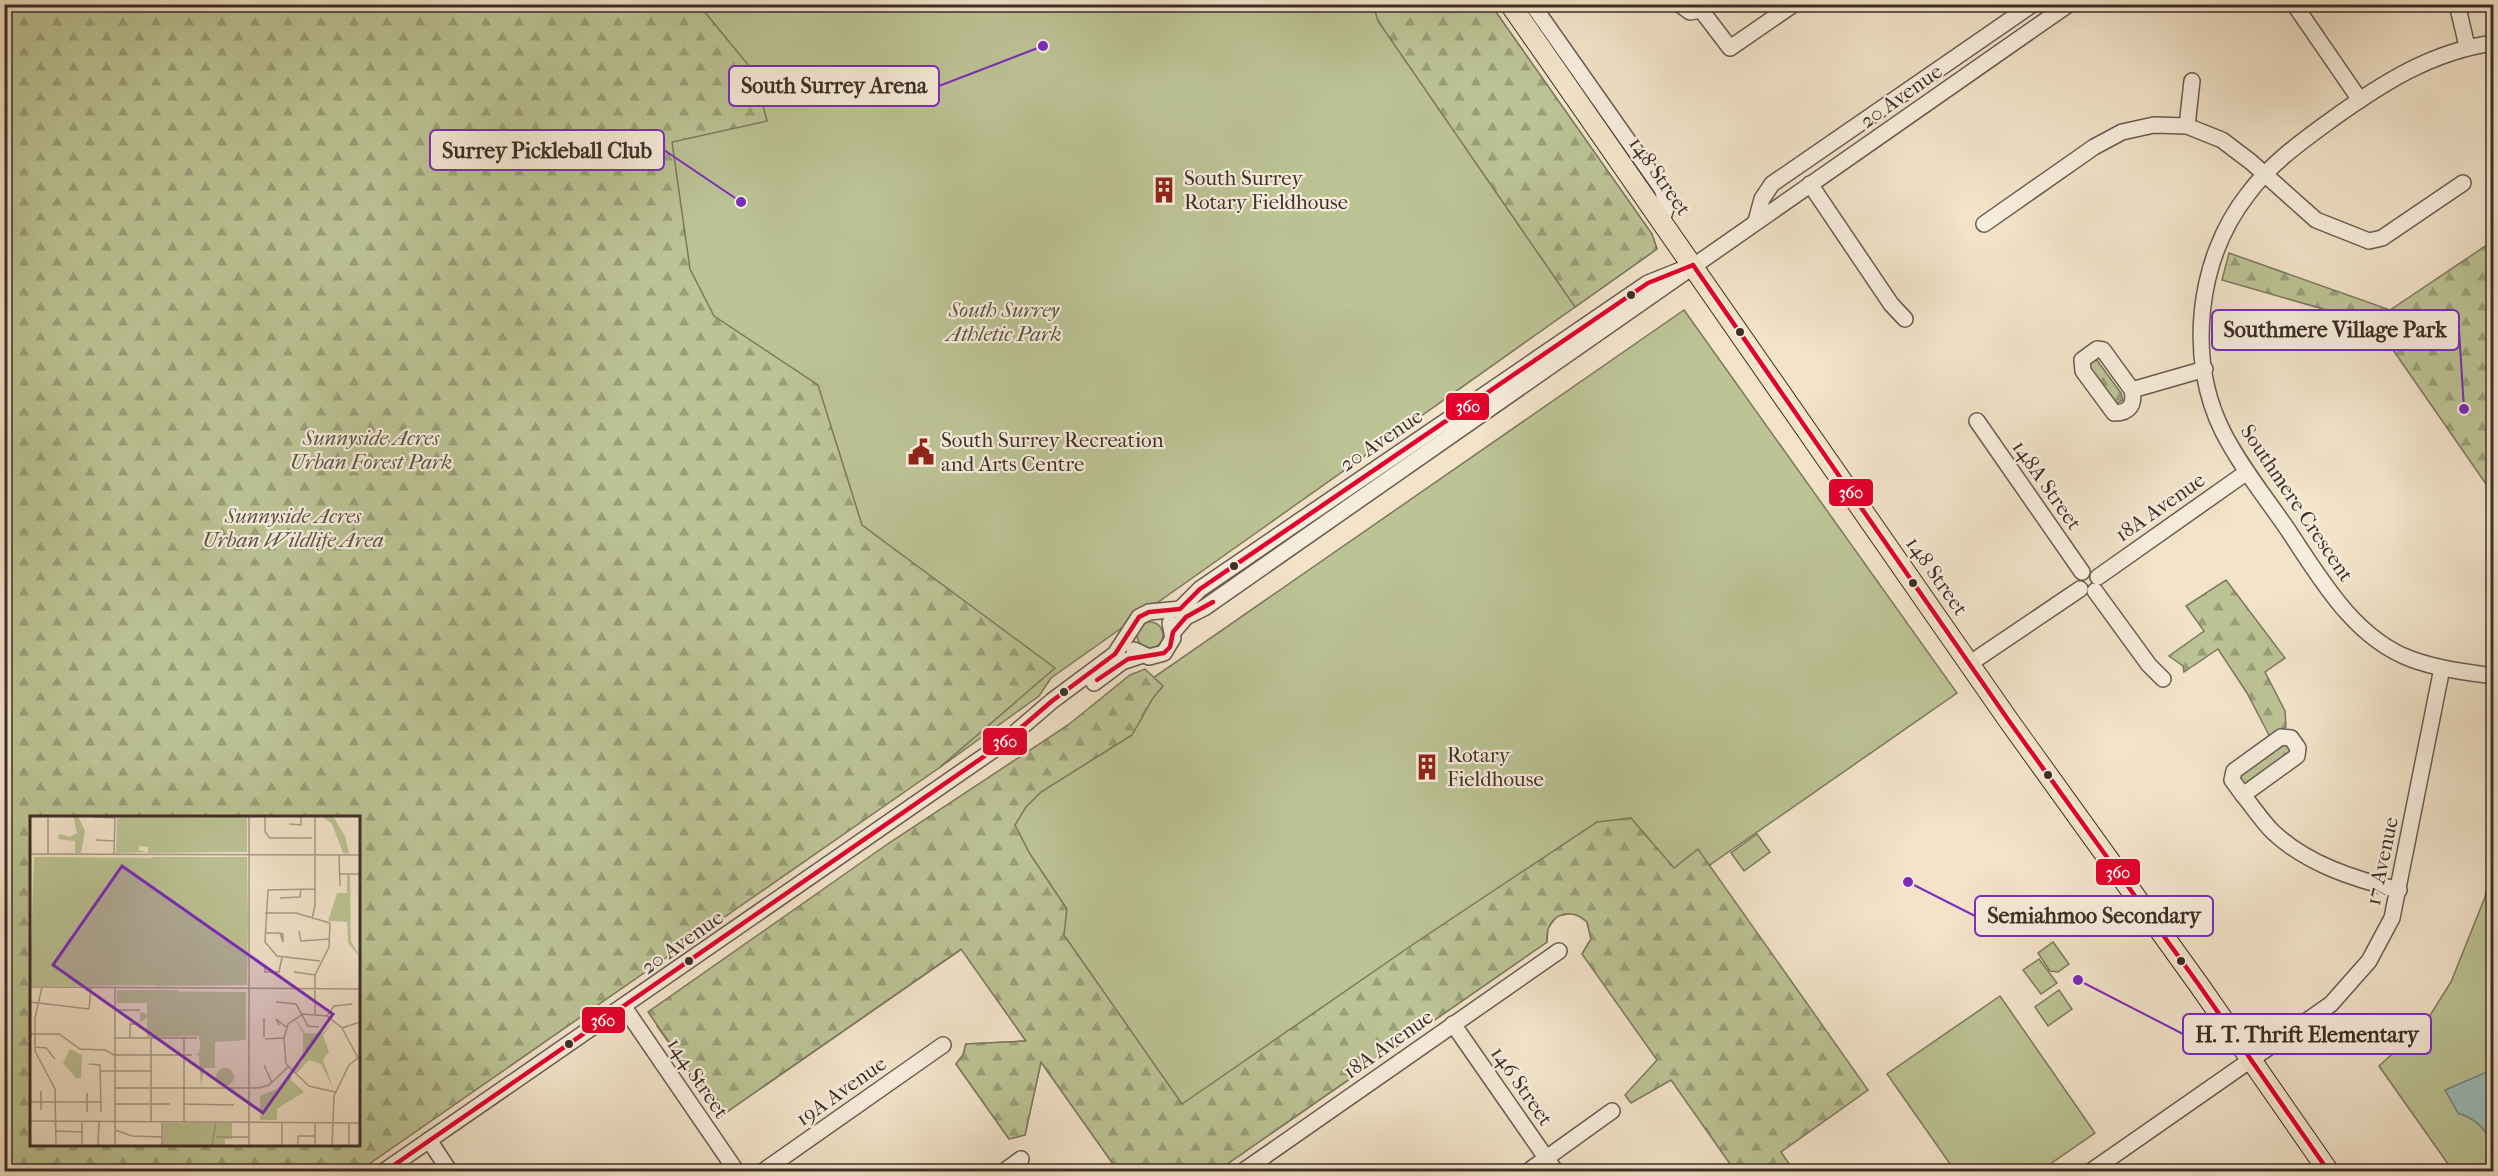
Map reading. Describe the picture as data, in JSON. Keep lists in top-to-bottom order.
{
  "streets": {
    "main road": ["148 Street"],
    "street": [
      "20 Avenue",
      "148A Street",
      "Southmere Crescent",
      "18A Avenue",
      "17 Avenue",
      "144 Street",
      "146 Street",
      "19A Avenue"
    ]
  },
  "crossings": [
    ["20 Avenue", "148 Street"],
    ["20 Avenue", "144 Street"],
    ["148 Street", "18A Avenue"],
    ["148 Street", "17 Avenue"],
    ["148A Street", "18A Avenue"],
    ["Southmere Crescent", "18A Avenue"],
    ["Southmere Crescent", "17 Avenue"],
    ["18A Avenue", "146 Street"]
  ],
  "parks": ["South Surrey Athletic Park", "Sunnyside Acres Urban Forest Park", "Sunnyside Acres Urban Wildlife Area"],
  "places": {
    "other": [
      "South Surrey Arena",
      "Surrey Pickleball Club",
      "Southmere Village Park",
      "Semiahmoo Secondary",
      "H. T. Thrift Elementary"
    ],
    "building": ["South Surrey Rotary Fieldhouse", "Rotary Fieldhouse"],
    "public building": ["South Surrey Recreation and Arts Centre"]
  },
  "lines": ["transit line 360"]
}
